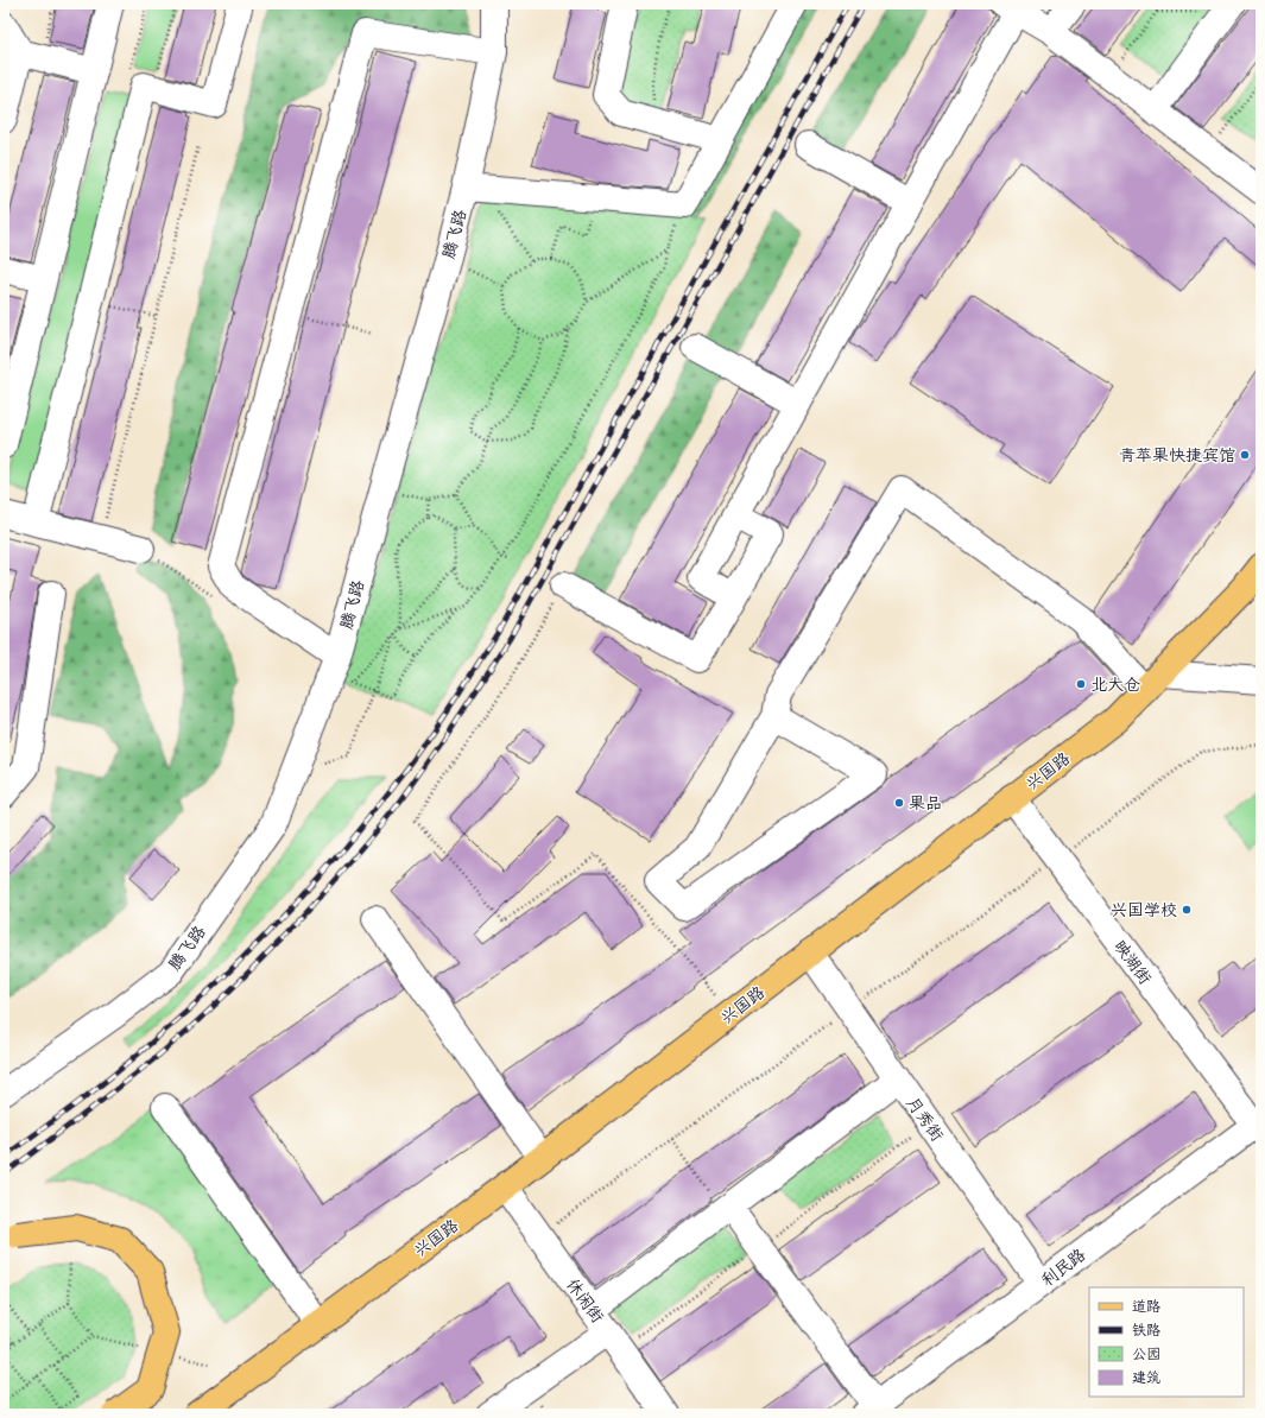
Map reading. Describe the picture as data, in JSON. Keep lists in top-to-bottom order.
{
  "streets": {
    "main road": ["兴国路"],
    "street": [
      "腾飞路",
      "映湖街",
      "月秀街",
      "利民路",
      "休闲街"
    ]
  },
  "crossings": [
    ["兴国路", "映湖街"],
    ["兴国路", "月秀街"],
    ["兴国路", "休闲街"],
    ["映湖街", "利民路"],
    ["月秀街", "利民路"]
  ],
  "places": [
    "青苹果快捷宾馆",
    "北大仓",
    "果品",
    "兴国学校"
  ],
  "legend": [
    "道路",
    "铁路",
    "公园",
    "建筑"
  ]
}
